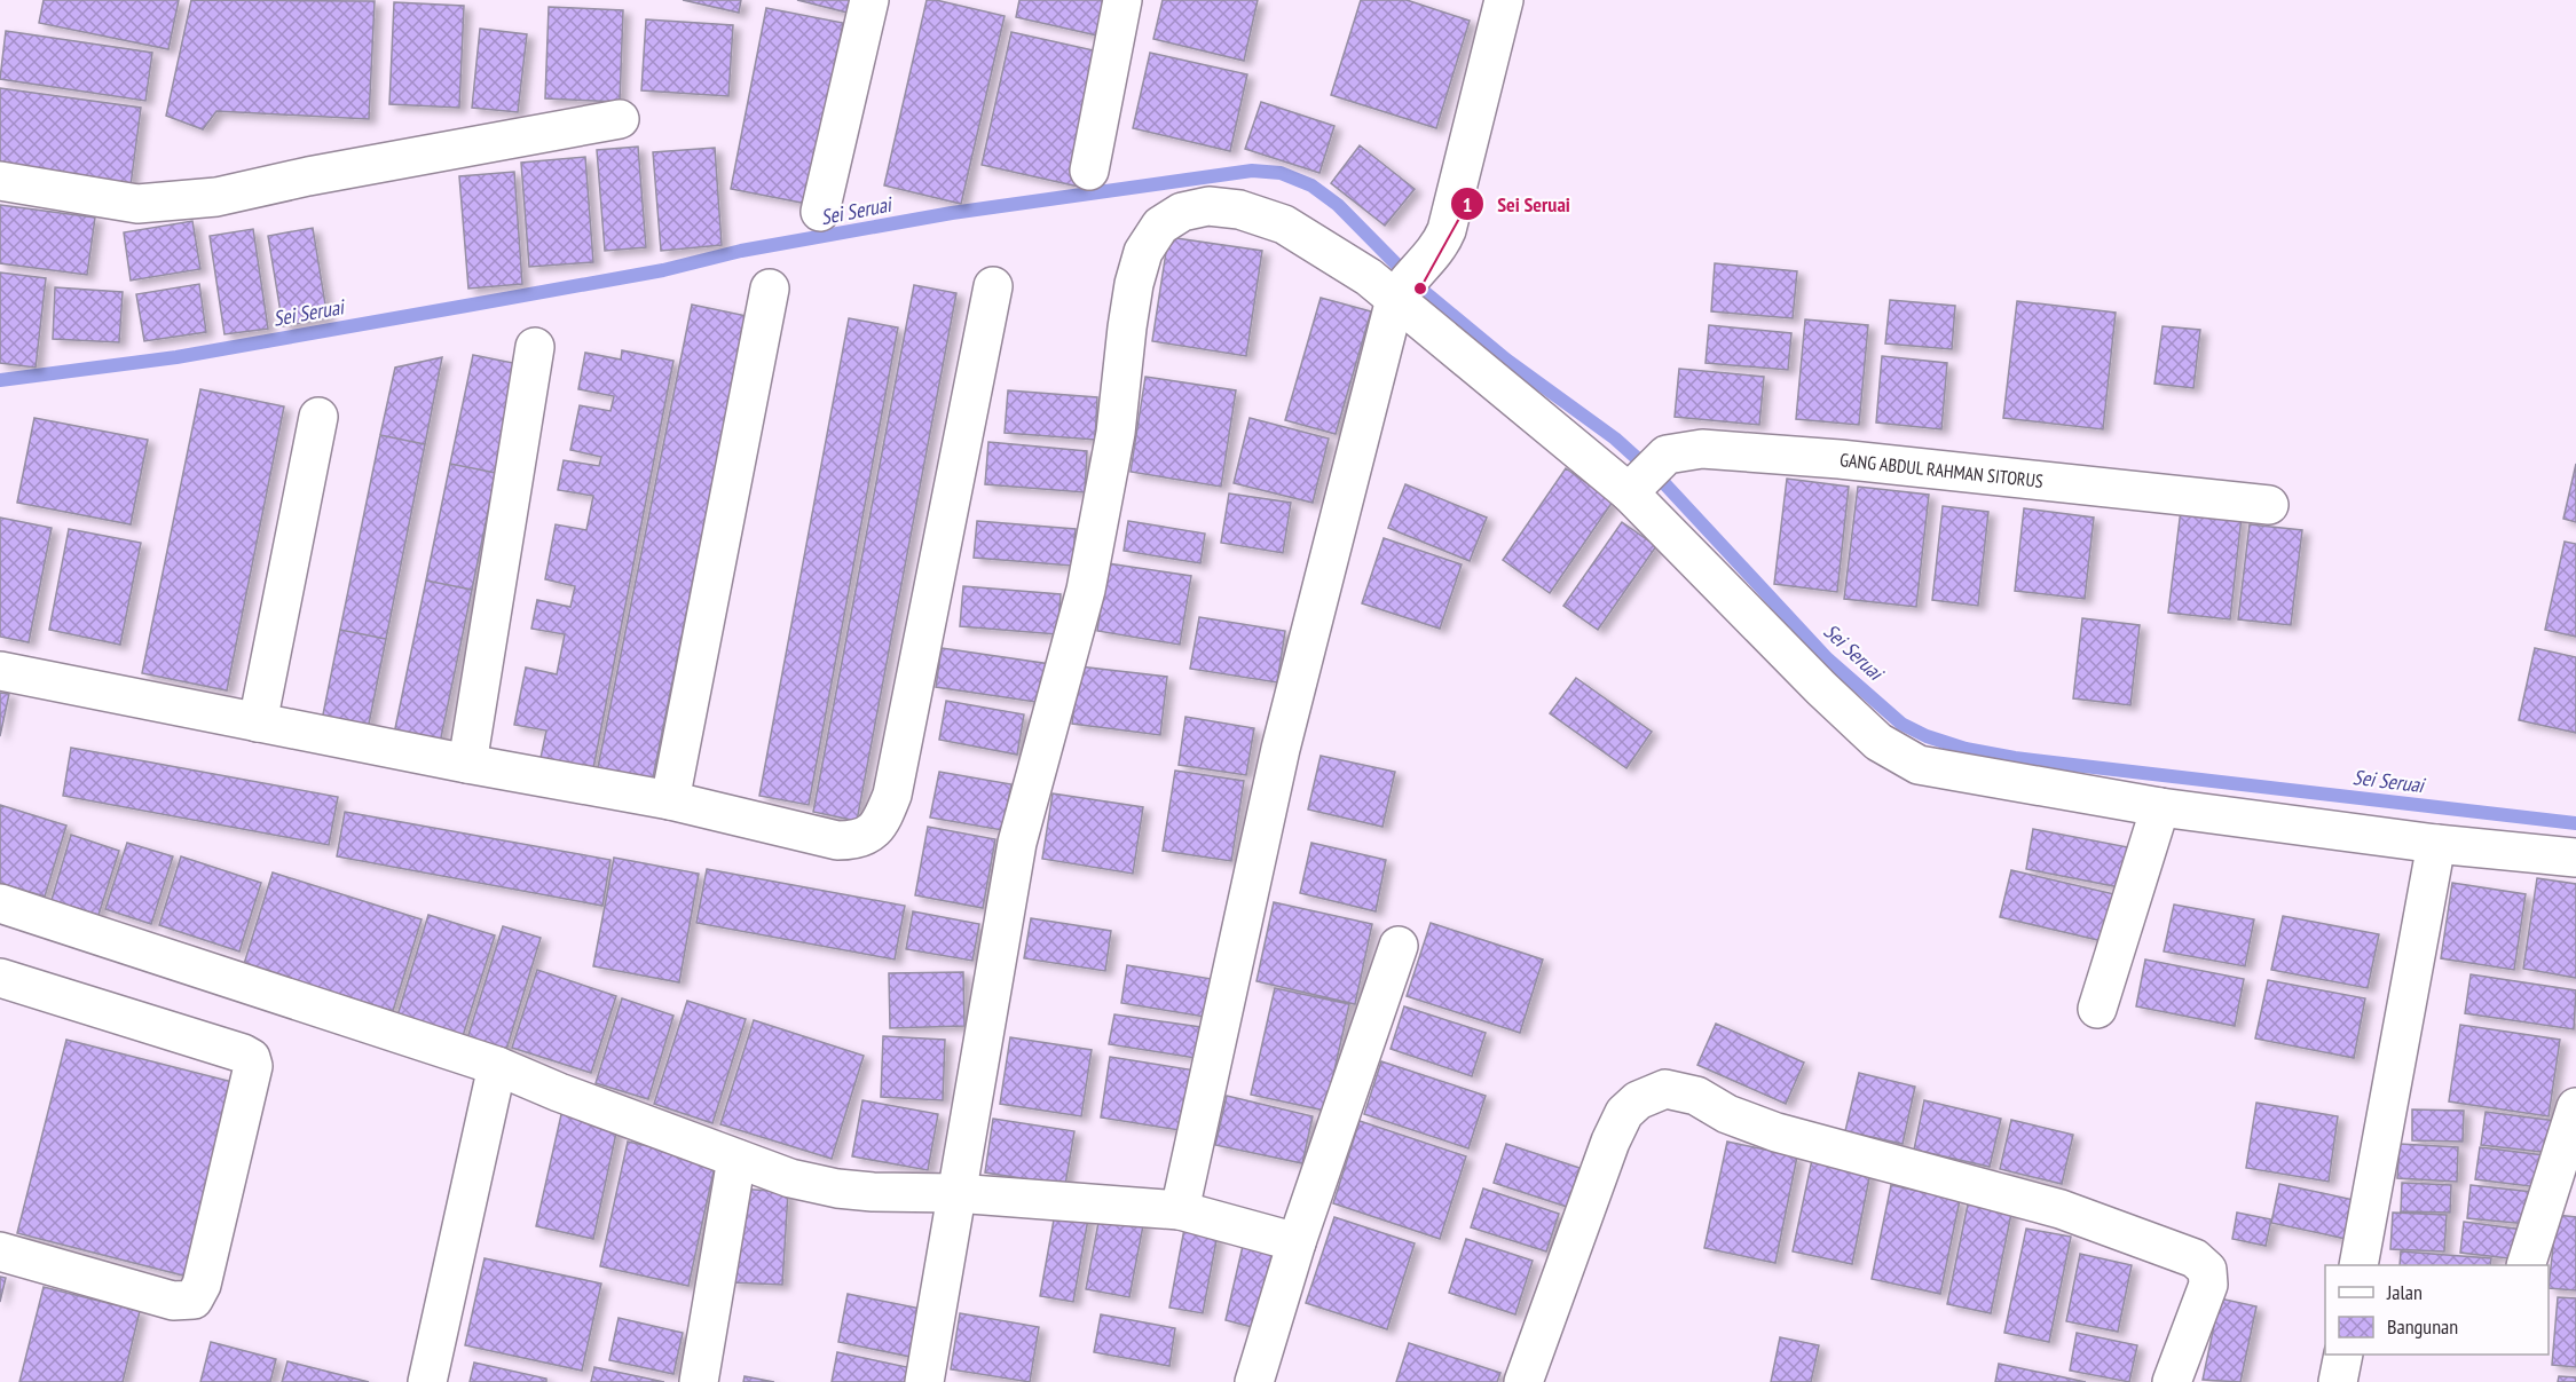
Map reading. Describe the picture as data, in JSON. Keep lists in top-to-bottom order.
{
  "streets": {
    "street": ["GANG ABDUL RAHMAN SITORUS"]
  },
  "water": ["Sei Seruai"],
  "places": ["Sei Seruai"],
  "legend": ["Jalan", "Bangunan"]
}
